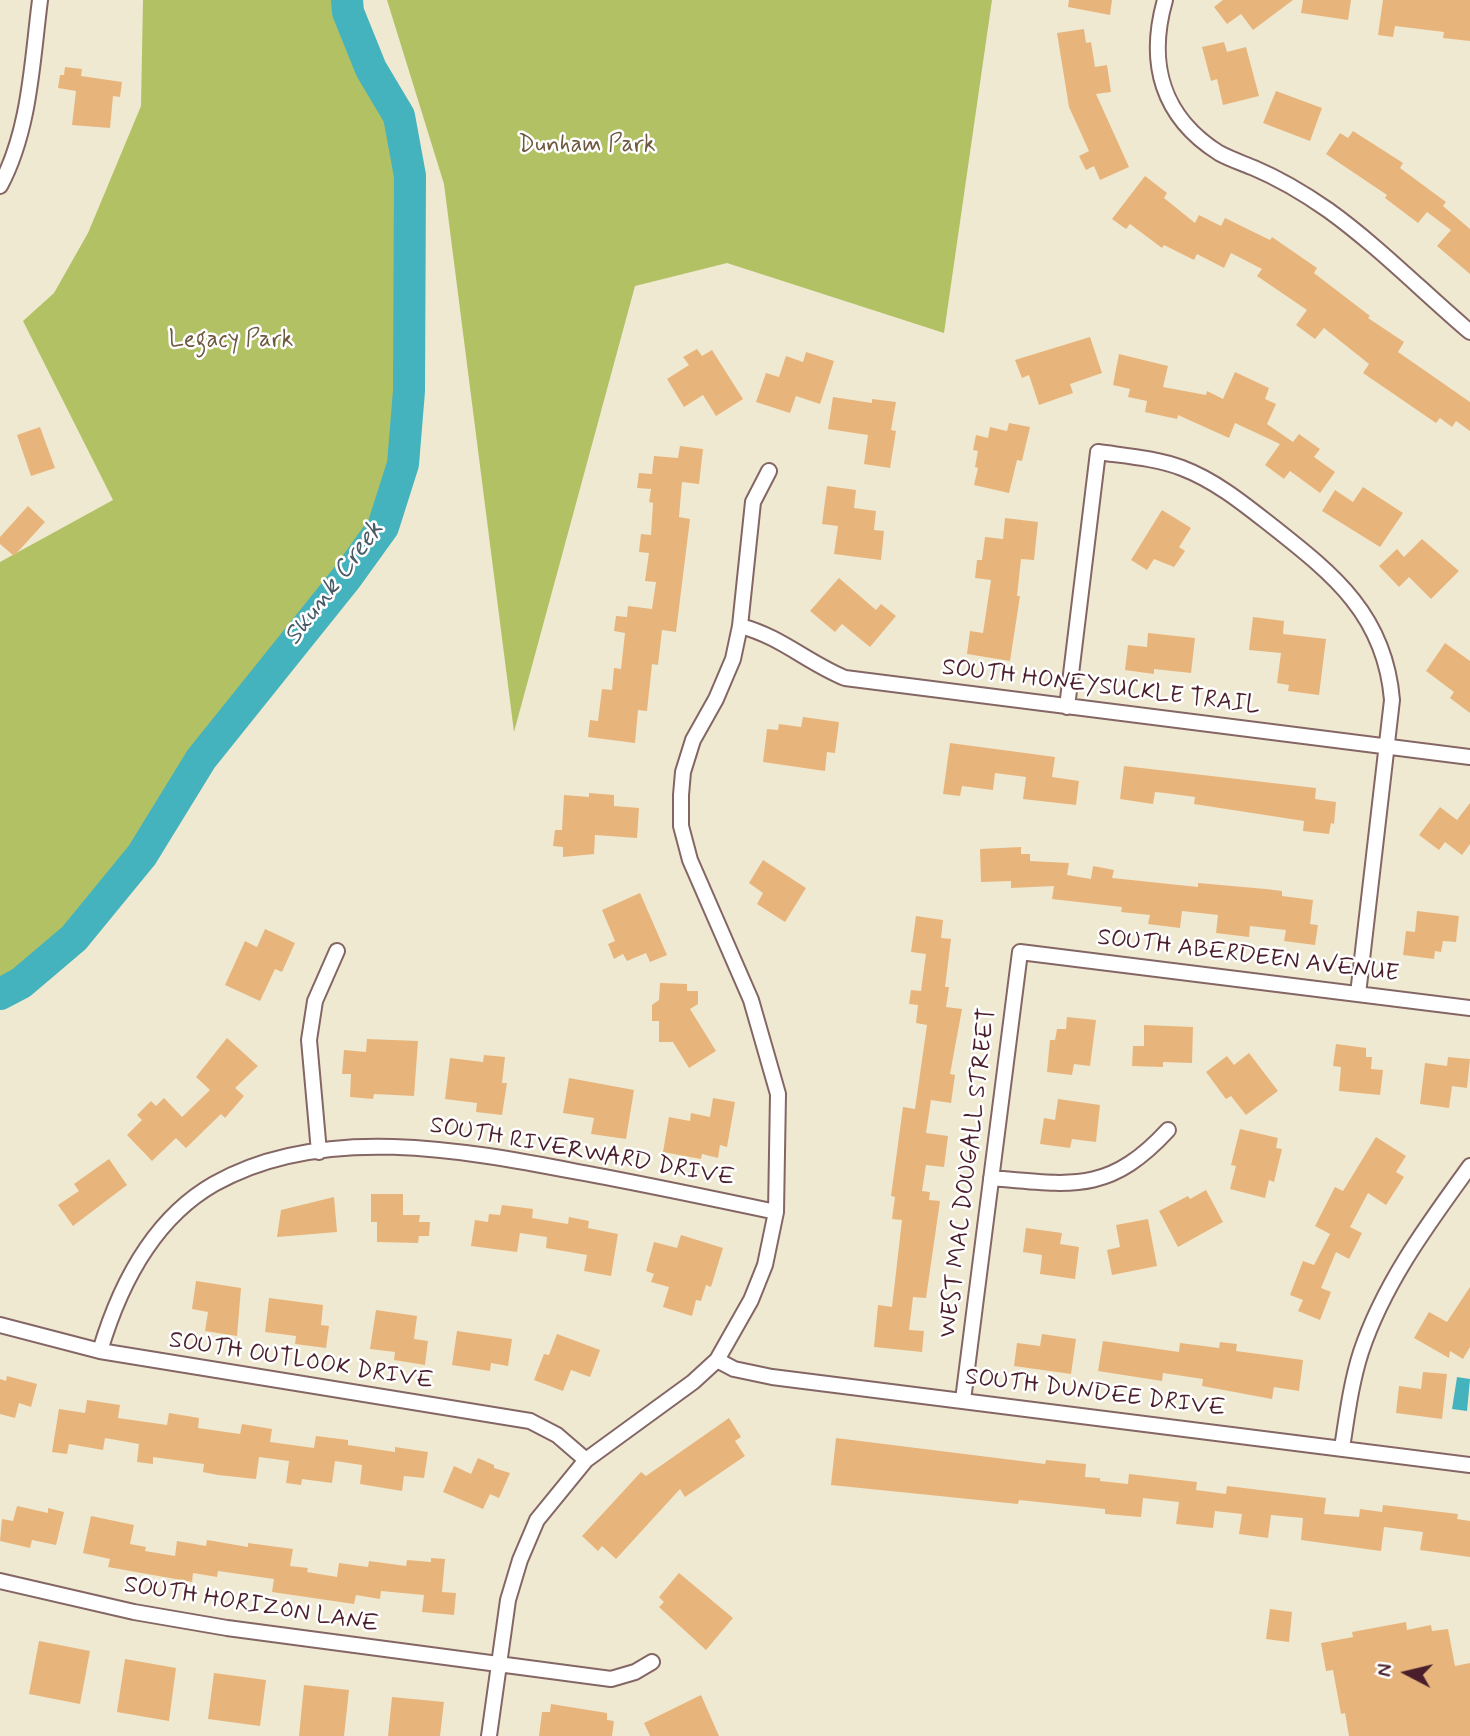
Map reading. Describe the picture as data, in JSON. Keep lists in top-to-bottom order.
{
  "streets": {
    "street": [
      "SOUTH HONEYSUCKLE TRAIL",
      "SOUTH ABERDEEN AVENUE",
      "SOUTH RIVERWARD DRIVE",
      "WEST MAC DOUGALL STREET",
      "SOUTH OUTLOOK DRIVE",
      "SOUTH DUNDEE DRIVE",
      "SOUTH HORIZON LANE"
    ]
  },
  "crossings": [
    ["SOUTH ABERDEEN AVENUE", "WEST MAC DOUGALL STREET"],
    ["SOUTH RIVERWARD DRIVE", "SOUTH OUTLOOK DRIVE"],
    ["WEST MAC DOUGALL STREET", "SOUTH DUNDEE DRIVE"]
  ],
  "water": ["Skunk Creek"],
  "parks": ["Dunham Park", "Legacy Park"],
  "north": "left"
}
